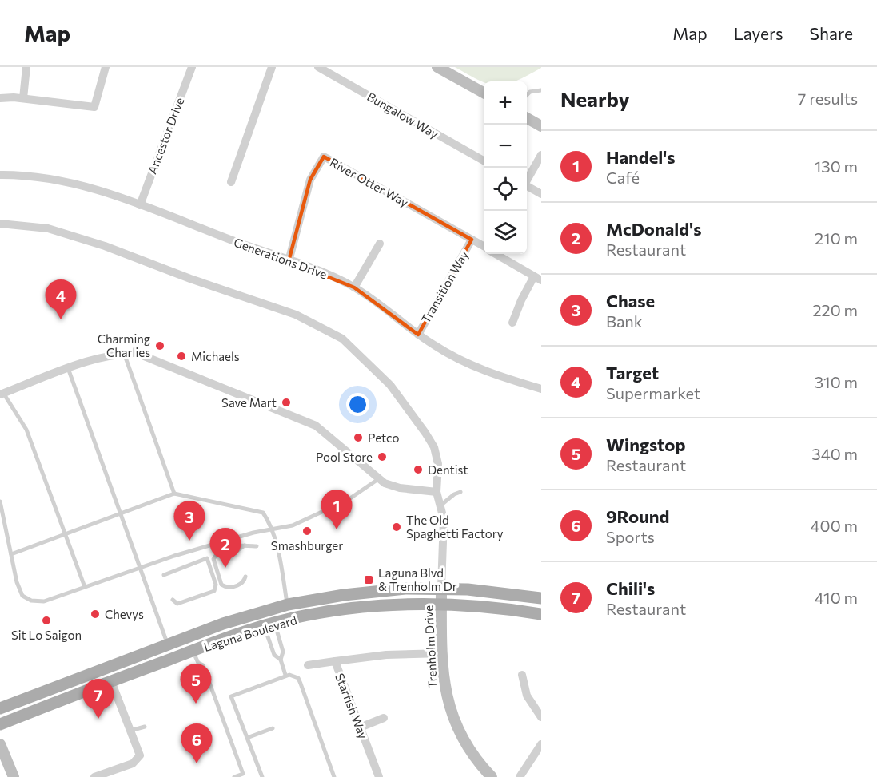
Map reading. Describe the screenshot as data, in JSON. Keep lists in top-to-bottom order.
{
  "streets": {
    "main road": ["Laguna Boulevard"],
    "street": [
      "Bungalow Way",
      "Ancestor Drive",
      "River Otter Way",
      "Generations Drive",
      "Transition Way",
      "Trenholm Drive",
      "Starfish Way"
    ]
  },
  "crossings": [
    ["Ancestor Drive", "Generations Drive"],
    ["River Otter Way", "Generations Drive"],
    ["River Otter Way", "Transition Way"],
    ["Generations Drive", "Transition Way"],
    ["Laguna Boulevard", "Trenholm Drive"]
  ],
  "places": {
    "other": [
      "Charming Charlies",
      "Michaels",
      "Save Mart",
      "Petco",
      "Pool Store",
      "Dentist",
      "The Old Spaghetti Factory",
      "Smashburger",
      "Chevys",
      "Sit Lo Saigon"
    ],
    "transit": ["Laguna Blvd & Trenholm Dr"]
  },
  "page": {
    "header": "Map",
    "nav": ["Map", "Layers", "Share"],
    "heading": ["Nearby", "7 results"],
    "map_buttons": ["+", "−"],
    "list": [
      {
        "mark": "1",
        "name": "Handel's",
        "note": "Café",
        "value": "130 m"
      },
      {
        "mark": "2",
        "name": "McDonald's",
        "note": "Restaurant",
        "value": "210 m"
      },
      {
        "mark": "3",
        "name": "Chase",
        "note": "Bank",
        "value": "220 m"
      },
      {
        "mark": "4",
        "name": "Target",
        "note": "Supermarket",
        "value": "310 m"
      },
      {
        "mark": "5",
        "name": "Wingstop",
        "note": "Restaurant",
        "value": "340 m"
      },
      {
        "mark": "6",
        "name": "9Round",
        "note": "Sports",
        "value": "400 m"
      },
      {
        "mark": "7",
        "name": "Chili's",
        "note": "Restaurant",
        "value": "410 m"
      }
    ],
    "pins": [
      "4",
      "1",
      "3",
      "2",
      "5",
      "7",
      "6"
    ]
  }
}
